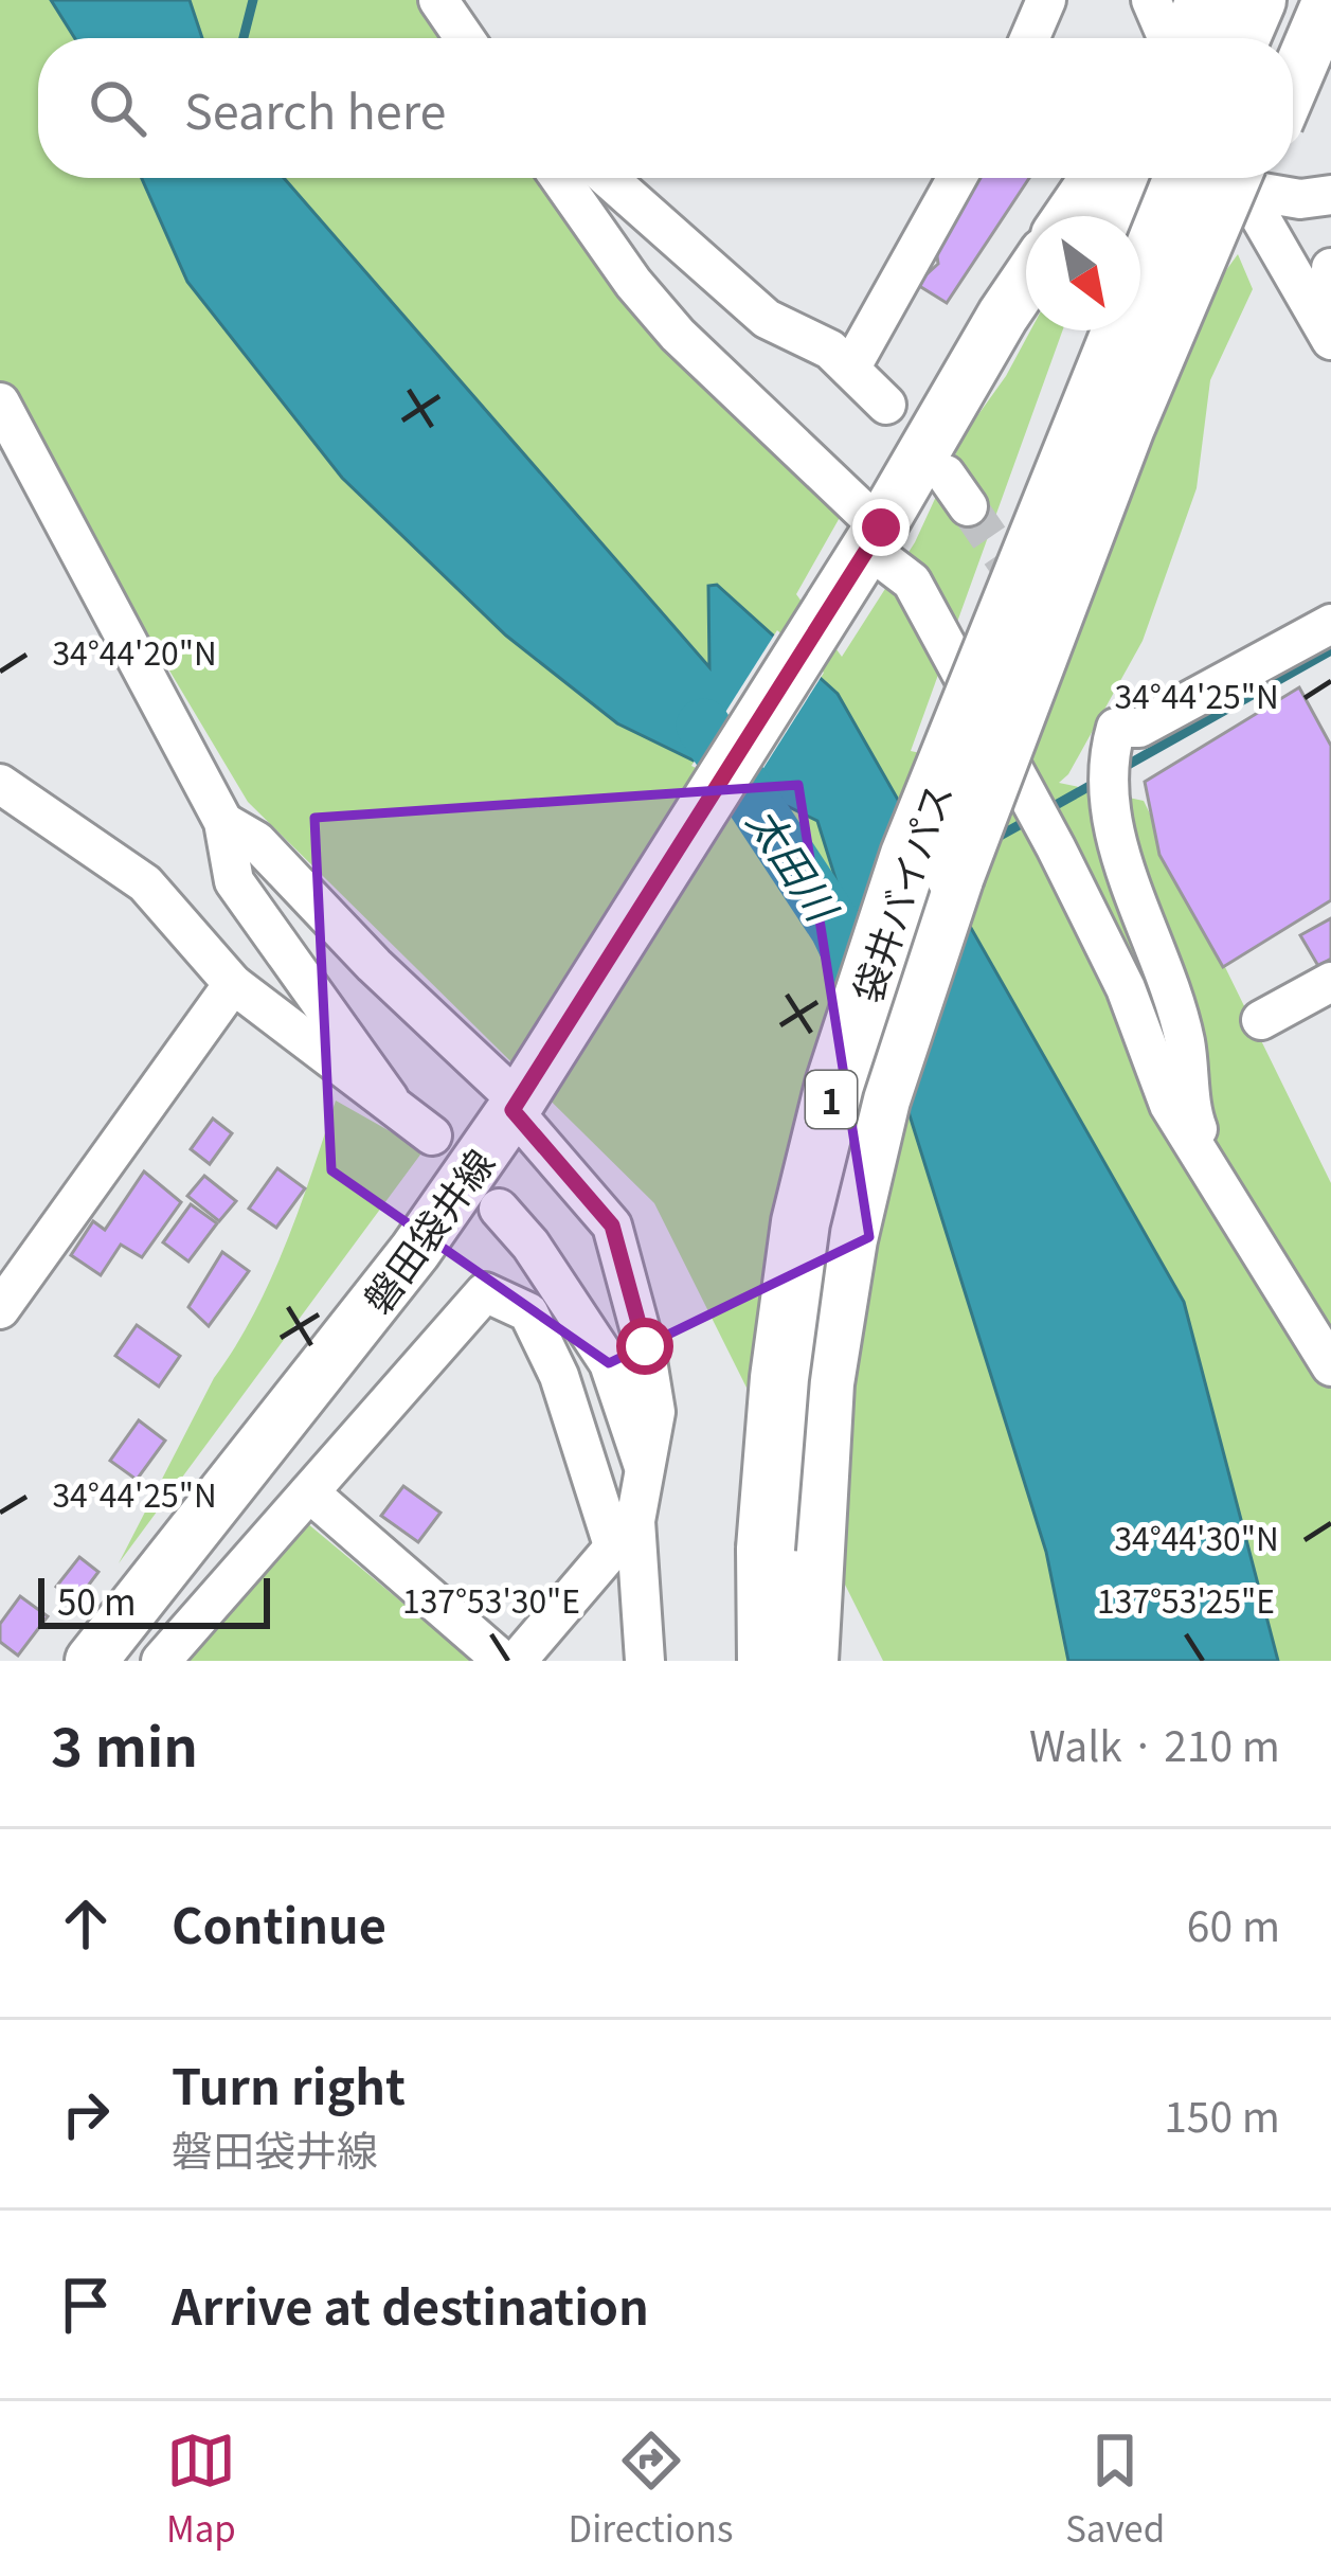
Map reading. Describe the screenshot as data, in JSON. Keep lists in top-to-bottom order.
{
  "streets": {
    "highway": ["袋井バイパス", "1"],
    "main road": ["磐田袋井線"]
  },
  "crossings": [
    ["袋井バイパス", "1"]
  ],
  "water": ["太田川"],
  "scale_bar": "50 m",
  "north": "bottom right",
  "page": {
    "search": "Search here",
    "scale": "50 m",
    "heading": ["3 min", "Walk · 210 m"],
    "list": [
      ["Continue", "60 m"],
      ["Turn right", "磐田袋井線", "150 m"],
      "Arrive at destination"
    ],
    "nav": ["Map", "Directions", "Saved"]
  },
  "coordinates": [
    "34°44'20\"N",
    "34°44'25\"N",
    "34°44'30\"N",
    "137°53'30\"E",
    "137°53'25\"E"
  ]
}
